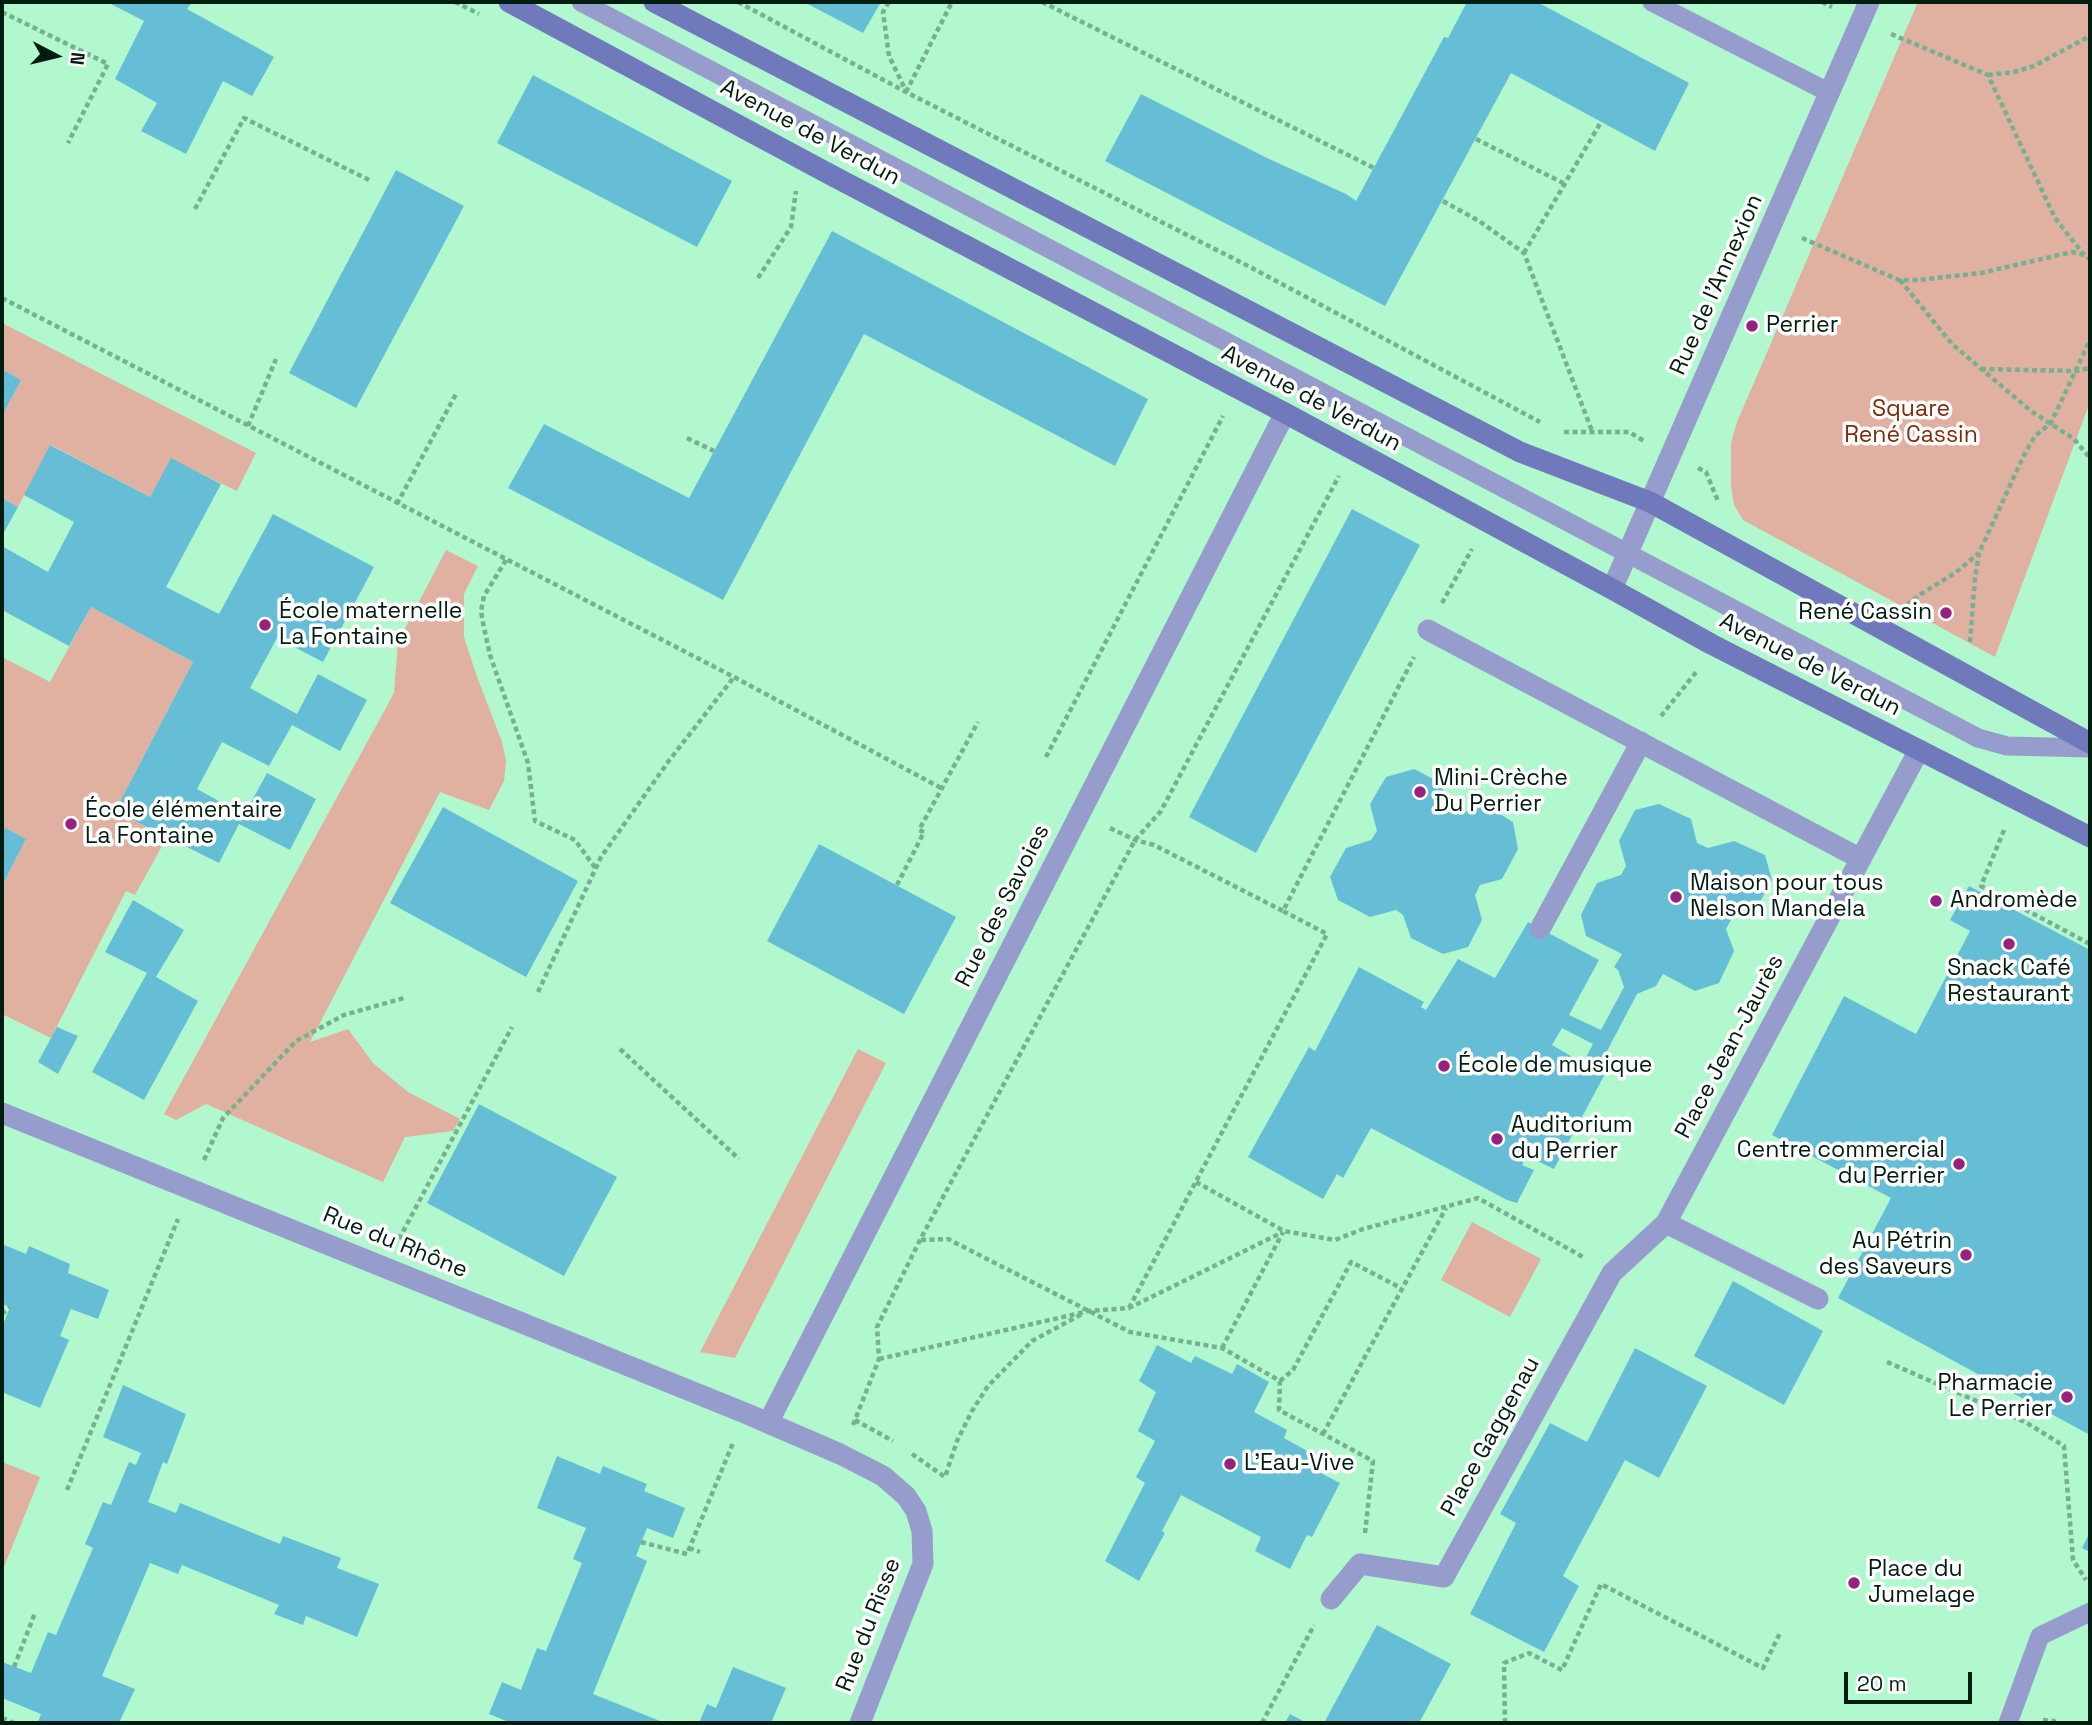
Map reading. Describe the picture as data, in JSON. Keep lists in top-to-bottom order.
{
  "streets": {
    "street": [
      "Avenue de Verdun",
      "Rue de l'Annexion",
      "Rue des Savoies",
      "Place Jean-Jaurès",
      "Rue du Rhône",
      "Place Gaggenau",
      "Rue du Risse"
    ]
  },
  "crossings": [
    ["Avenue de Verdun", "Rue de l'Annexion"],
    ["Avenue de Verdun", "Rue des Savoies"],
    ["Avenue de Verdun", "Place Jean-Jaurès"],
    ["Rue des Savoies", "Rue du Rhône"],
    ["Rue des Savoies", "Rue du Risse"],
    ["Place Jean-Jaurès", "Place Gaggenau"],
    ["Rue du Rhône", "Rue du Risse"]
  ],
  "parks": ["Square René Cassin"],
  "places": [
    "Perrier",
    "René Cassin",
    "École maternelle La Fontaine",
    "Mini-Crèche Du Perrier",
    "École élémentaire La Fontaine",
    "Maison pour tous Nelson Mandela",
    "Andromède",
    "Snack Café Restaurant",
    "École de musique",
    "Auditorium du Perrier",
    "Centre commercial du Perrier",
    "Au Pétrin des Saveurs",
    "Pharmacie Le Perrier",
    "L'Eau-Vive",
    "Place du Jumelage"
  ],
  "scale_bar": "20 m",
  "north": "right"
}
